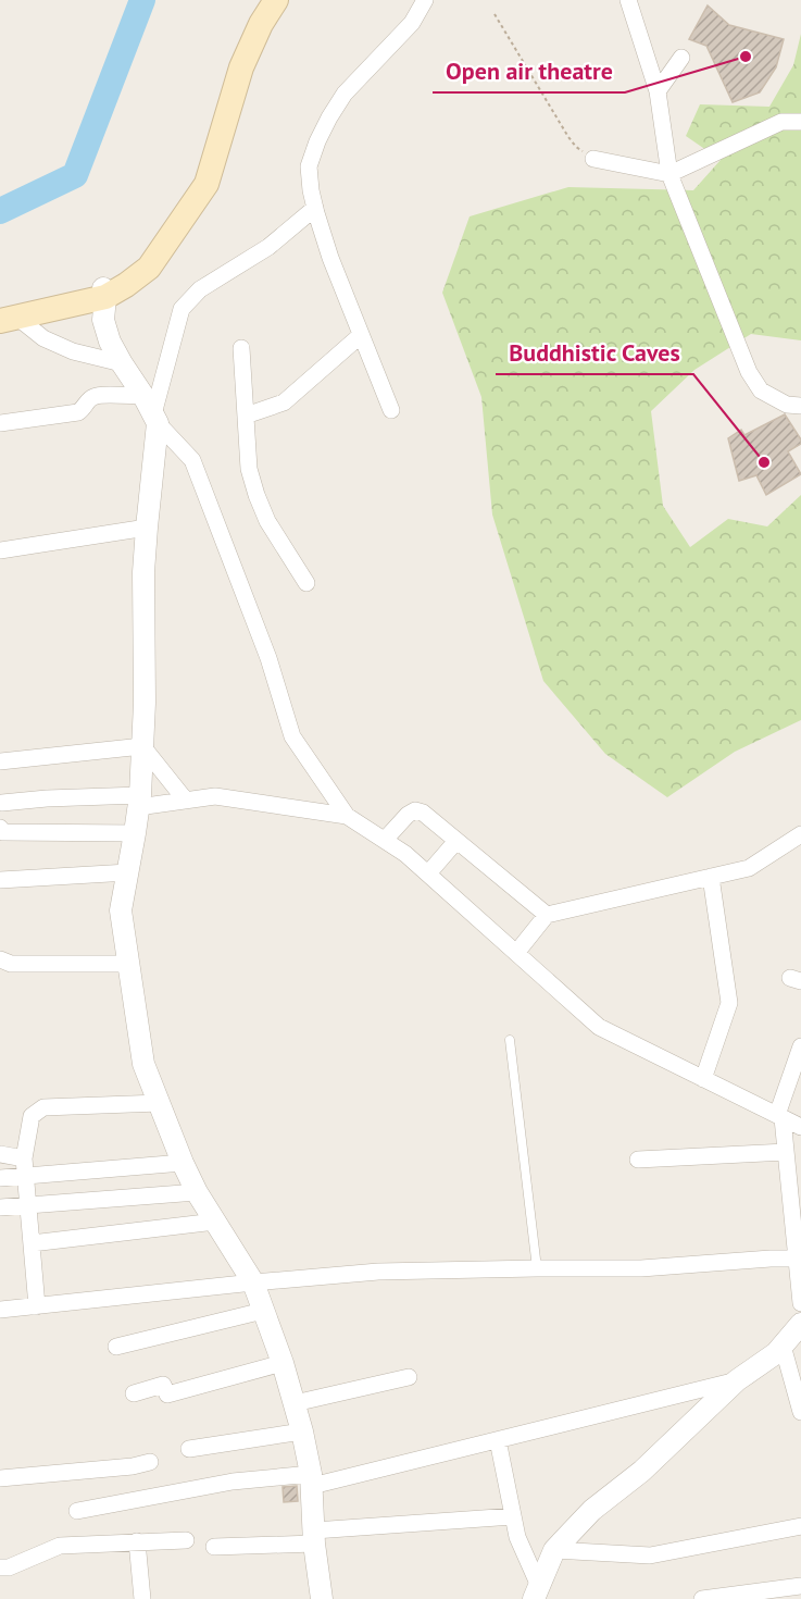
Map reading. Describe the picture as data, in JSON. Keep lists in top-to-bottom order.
{
  "places": ["Open air theatre", "Buddhistic Caves"]
}
